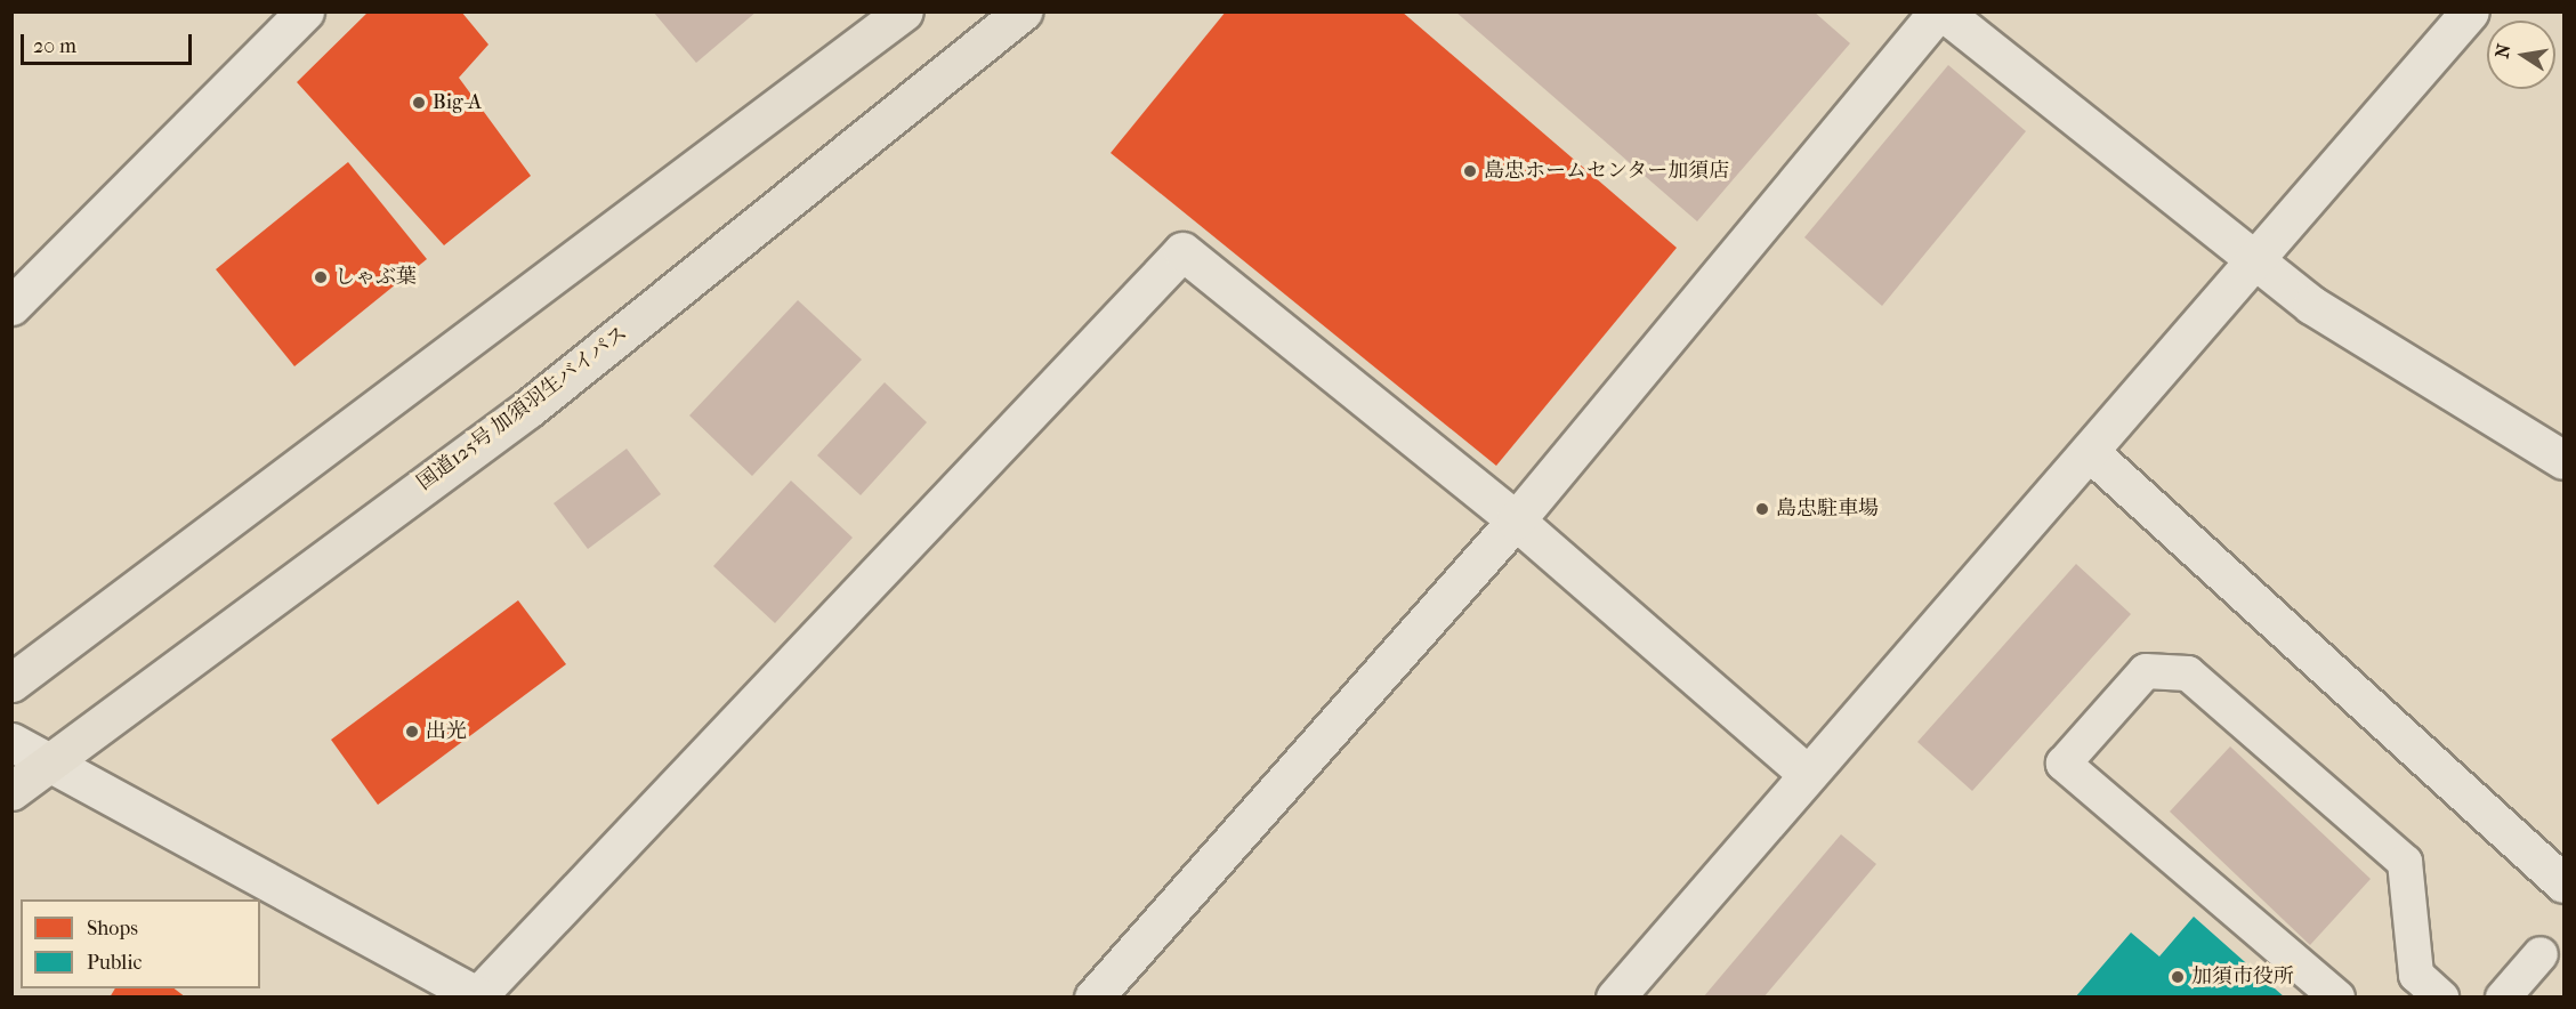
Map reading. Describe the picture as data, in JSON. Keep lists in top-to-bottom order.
{
  "streets": {
    "highway": ["国道125号 加須羽生バイパス"]
  },
  "places": [
    "Big-A",
    "島忠ホームセンター加須店",
    "しゃぶ葉",
    "島忠駐車場",
    "出光",
    "加須市役所"
  ],
  "legend": ["Shops", "Public"],
  "scale_bar": "20 m",
  "north": "left"
}
